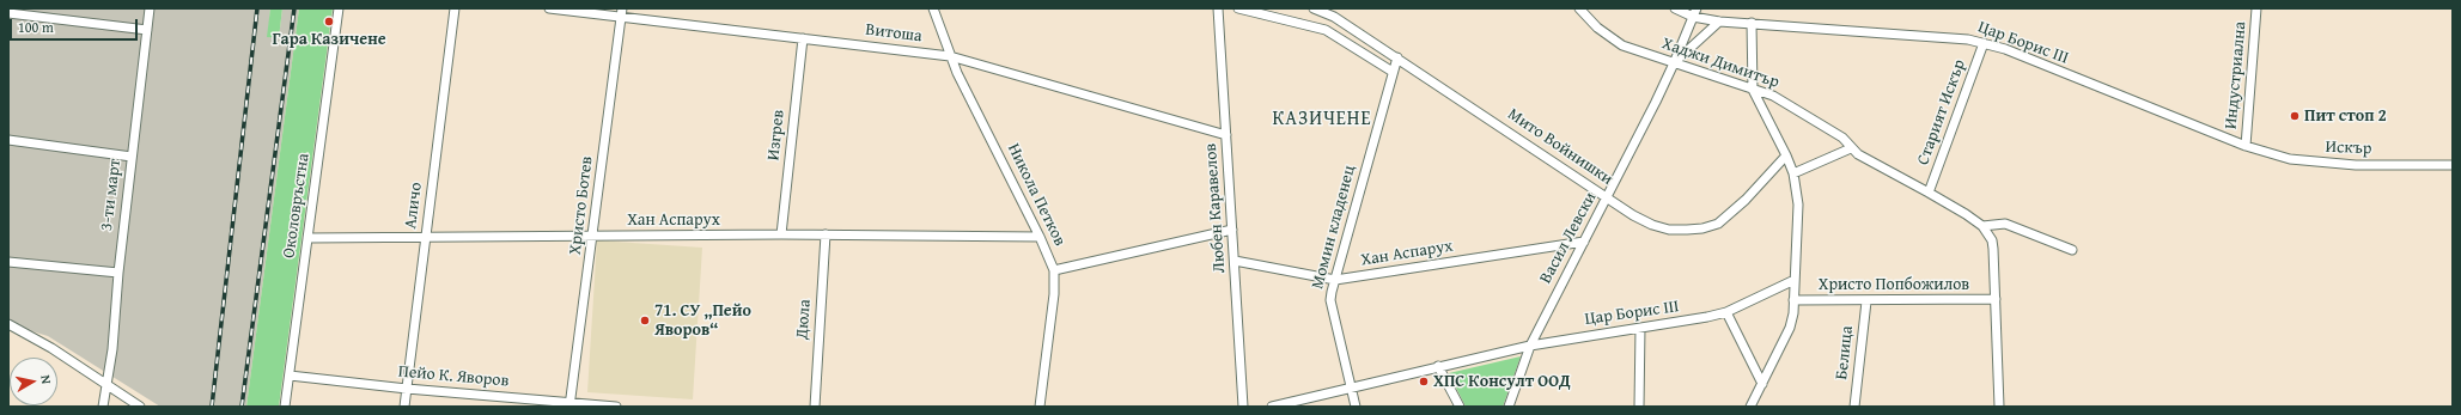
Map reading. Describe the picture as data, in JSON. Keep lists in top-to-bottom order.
{
  "streets": {
    "street": [
      "Витоша",
      "Цар Борис III",
      "Хаджи Димитър",
      "Индустриална",
      "Старият Искър",
      "Изгрев",
      "Мито Войнишки",
      "Искър",
      "3-ти март",
      "Никола Петков",
      "Околовръстна",
      "Аличо",
      "Христо Ботев",
      "Любен Каравелов",
      "Хан Аспарух",
      "Момин кладенец",
      "Васил Левски",
      "Христо Попбожилов",
      "Дюла",
      "Белица",
      "Пейо К. Яворов"
    ]
  },
  "crossings": [
    ["Витоша", "Изгрев"],
    ["Витоша", "Никола Петков"],
    ["Витоша", "Христо Ботев"],
    ["Витоша", "Любен Каравелов"],
    ["Цар Борис III", "Индустриална"],
    ["Цар Борис III", "Старият Искър"],
    ["Цар Борис III", "Искър"],
    ["Цар Борис III", "Момин кладенец"],
    ["Цар Борис III", "Васил Левски"],
    ["Хаджи Димитър", "Васил Левски"],
    ["Индустриална", "Искър"],
    ["Изгрев", "Хан Аспарух"],
    ["Мито Войнишки", "Момин кладенец"],
    ["Мито Войнишки", "Васил Левски"],
    ["Никола Петков", "Хан Аспарух"],
    ["Околовръстна", "Хан Аспарух"],
    ["Околовръстна", "Пейо К. Яворов"],
    ["Аличо", "Хан Аспарух"],
    ["Аличо", "Пейо К. Яворов"],
    ["Христо Ботев", "Хан Аспарух"],
    ["Христо Ботев", "Пейо К. Яворов"],
    ["Любен Каравелов", "Хан Аспарух"],
    ["Хан Аспарух", "Момин кладенец"],
    ["Хан Аспарух", "Васил Левски"],
    ["Хан Аспарух", "Дюла"],
    ["Христо Попбожилов", "Белица"]
  ],
  "districts": ["КАЗИЧЕНЕ"],
  "places": [
    "Гара Казичене",
    "Пит стоп 2",
    "71. СУ „Пейо Яворов“",
    "ХПС Консулт ООД"
  ],
  "scale_bar": "100 m",
  "north": "right"
}
